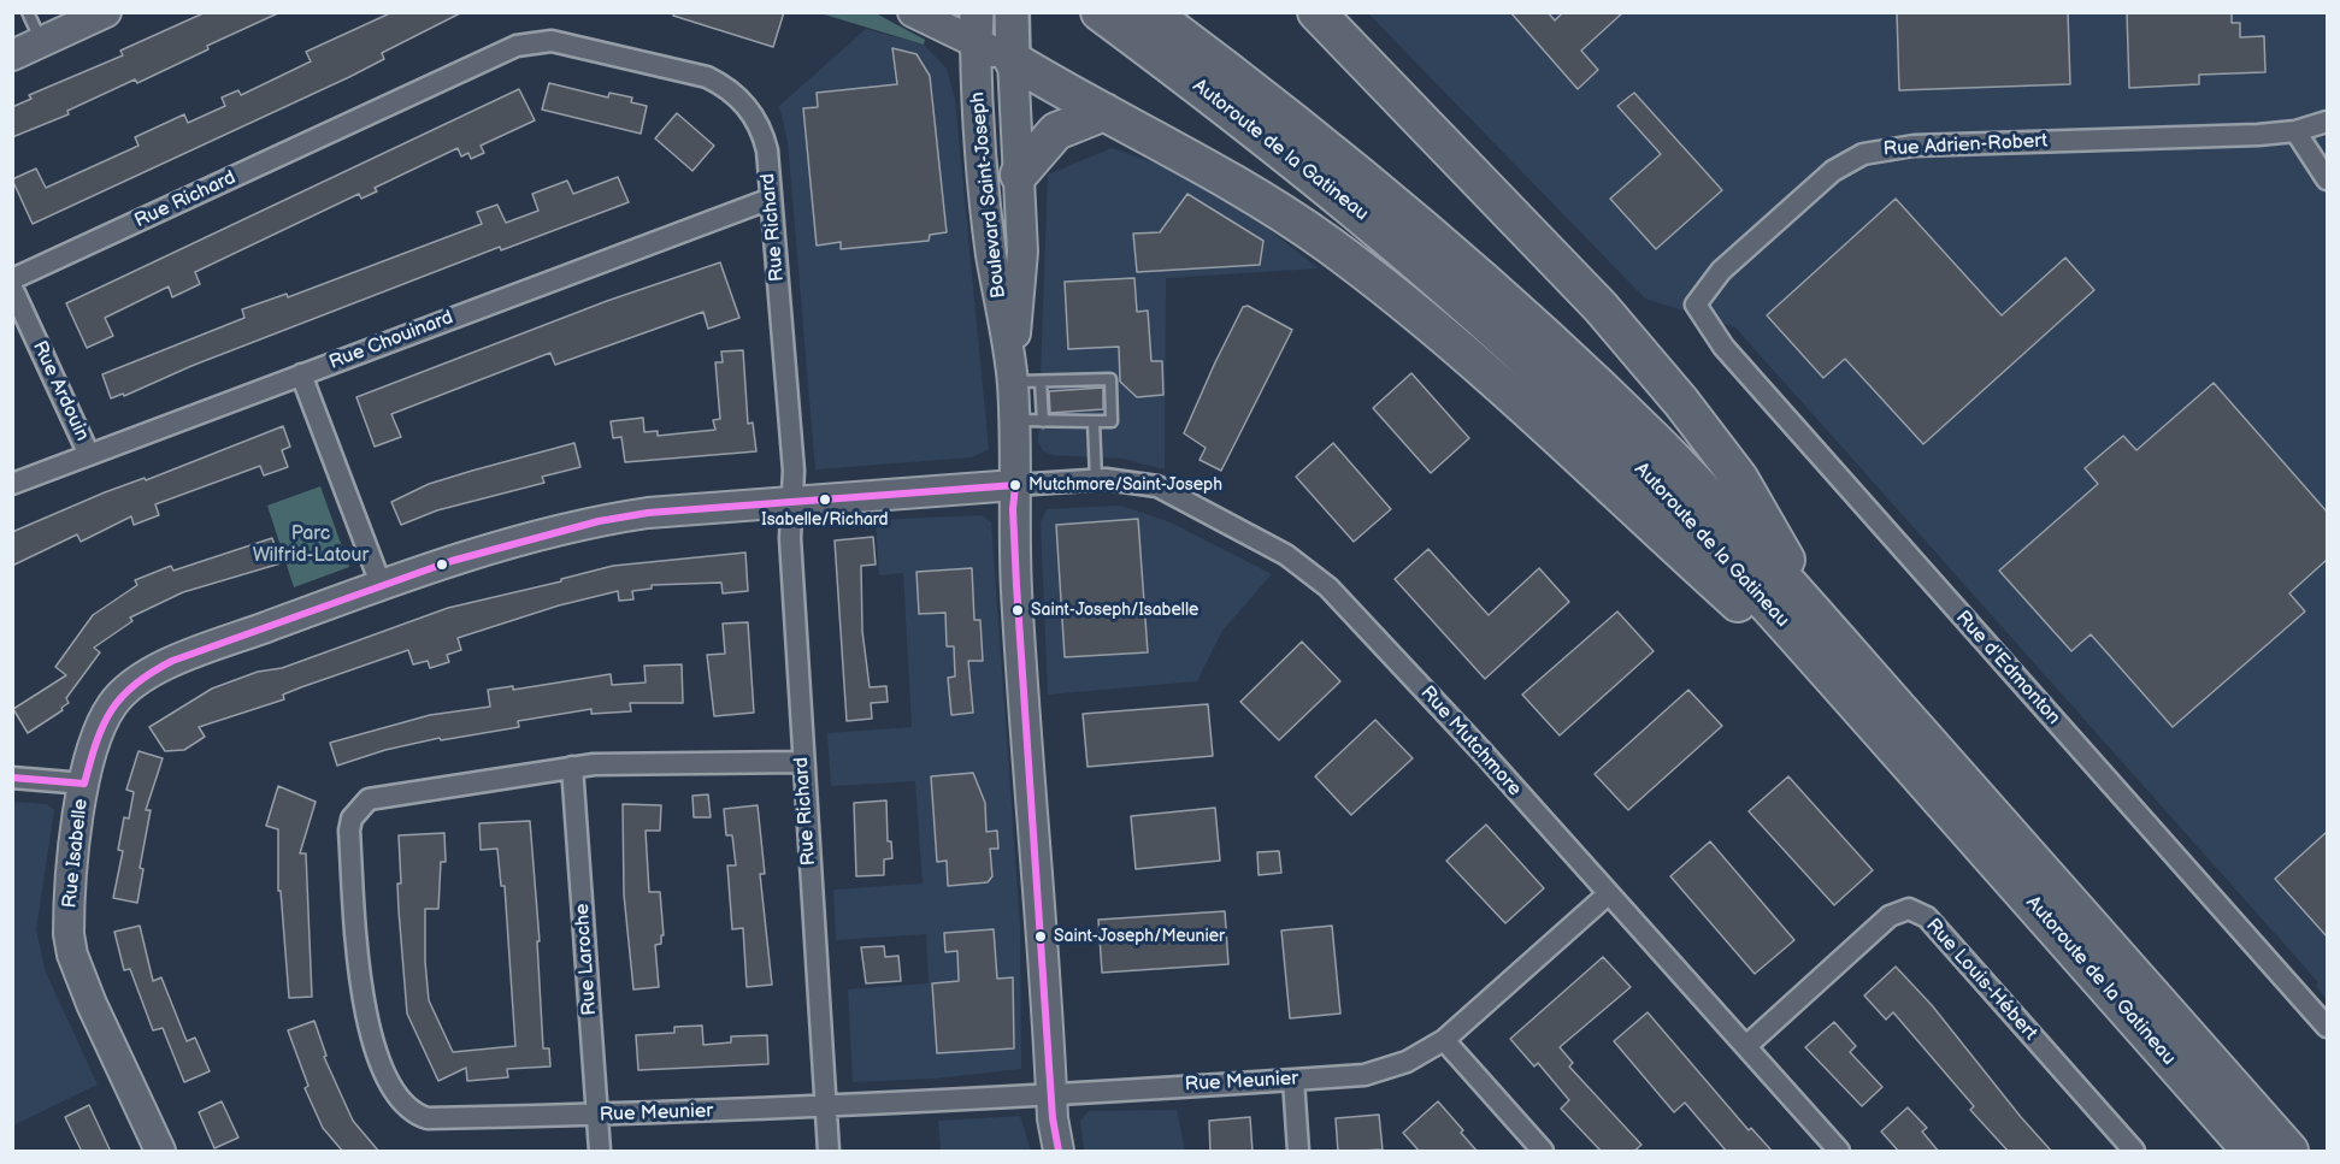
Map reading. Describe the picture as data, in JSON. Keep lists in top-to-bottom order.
{
  "streets": {
    "highway": ["Autoroute de la Gatineau"],
    "main road": ["Boulevard Saint-Joseph"],
    "street": [
      "Rue Adrien-Robert",
      "Rue Richard",
      "Rue Chouinard",
      "Rue Ardouin",
      "Rue d'Edmonton",
      "Rue Mutchmore",
      "Rue Isabelle",
      "Rue Laroche",
      "Rue Louis-Hébert",
      "Rue Meunier"
    ]
  },
  "crossings": [
    ["Rue Adrien-Robert", "Rue d'Edmonton"],
    ["Boulevard Saint-Joseph", "Rue Mutchmore"],
    ["Boulevard Saint-Joseph", "Rue Isabelle"],
    ["Boulevard Saint-Joseph", "Rue Meunier"],
    ["Rue Richard", "Rue Chouinard"],
    ["Rue Richard", "Rue Isabelle"],
    ["Rue Richard", "Rue Meunier"],
    ["Rue Chouinard", "Rue Ardouin"],
    ["Rue Mutchmore", "Rue Isabelle"],
    ["Rue Mutchmore", "Rue Louis-Hébert"],
    ["Rue Mutchmore", "Rue Meunier"],
    ["Rue Laroche", "Rue Meunier"]
  ],
  "parks": ["Parc Wilfrid-Latour"],
  "places": [
    "Mutchmore/Saint-Joseph",
    "Isabelle/Richard",
    "Saint-Joseph/Isabelle",
    "Saint-Joseph/Meunier"
  ]
}
